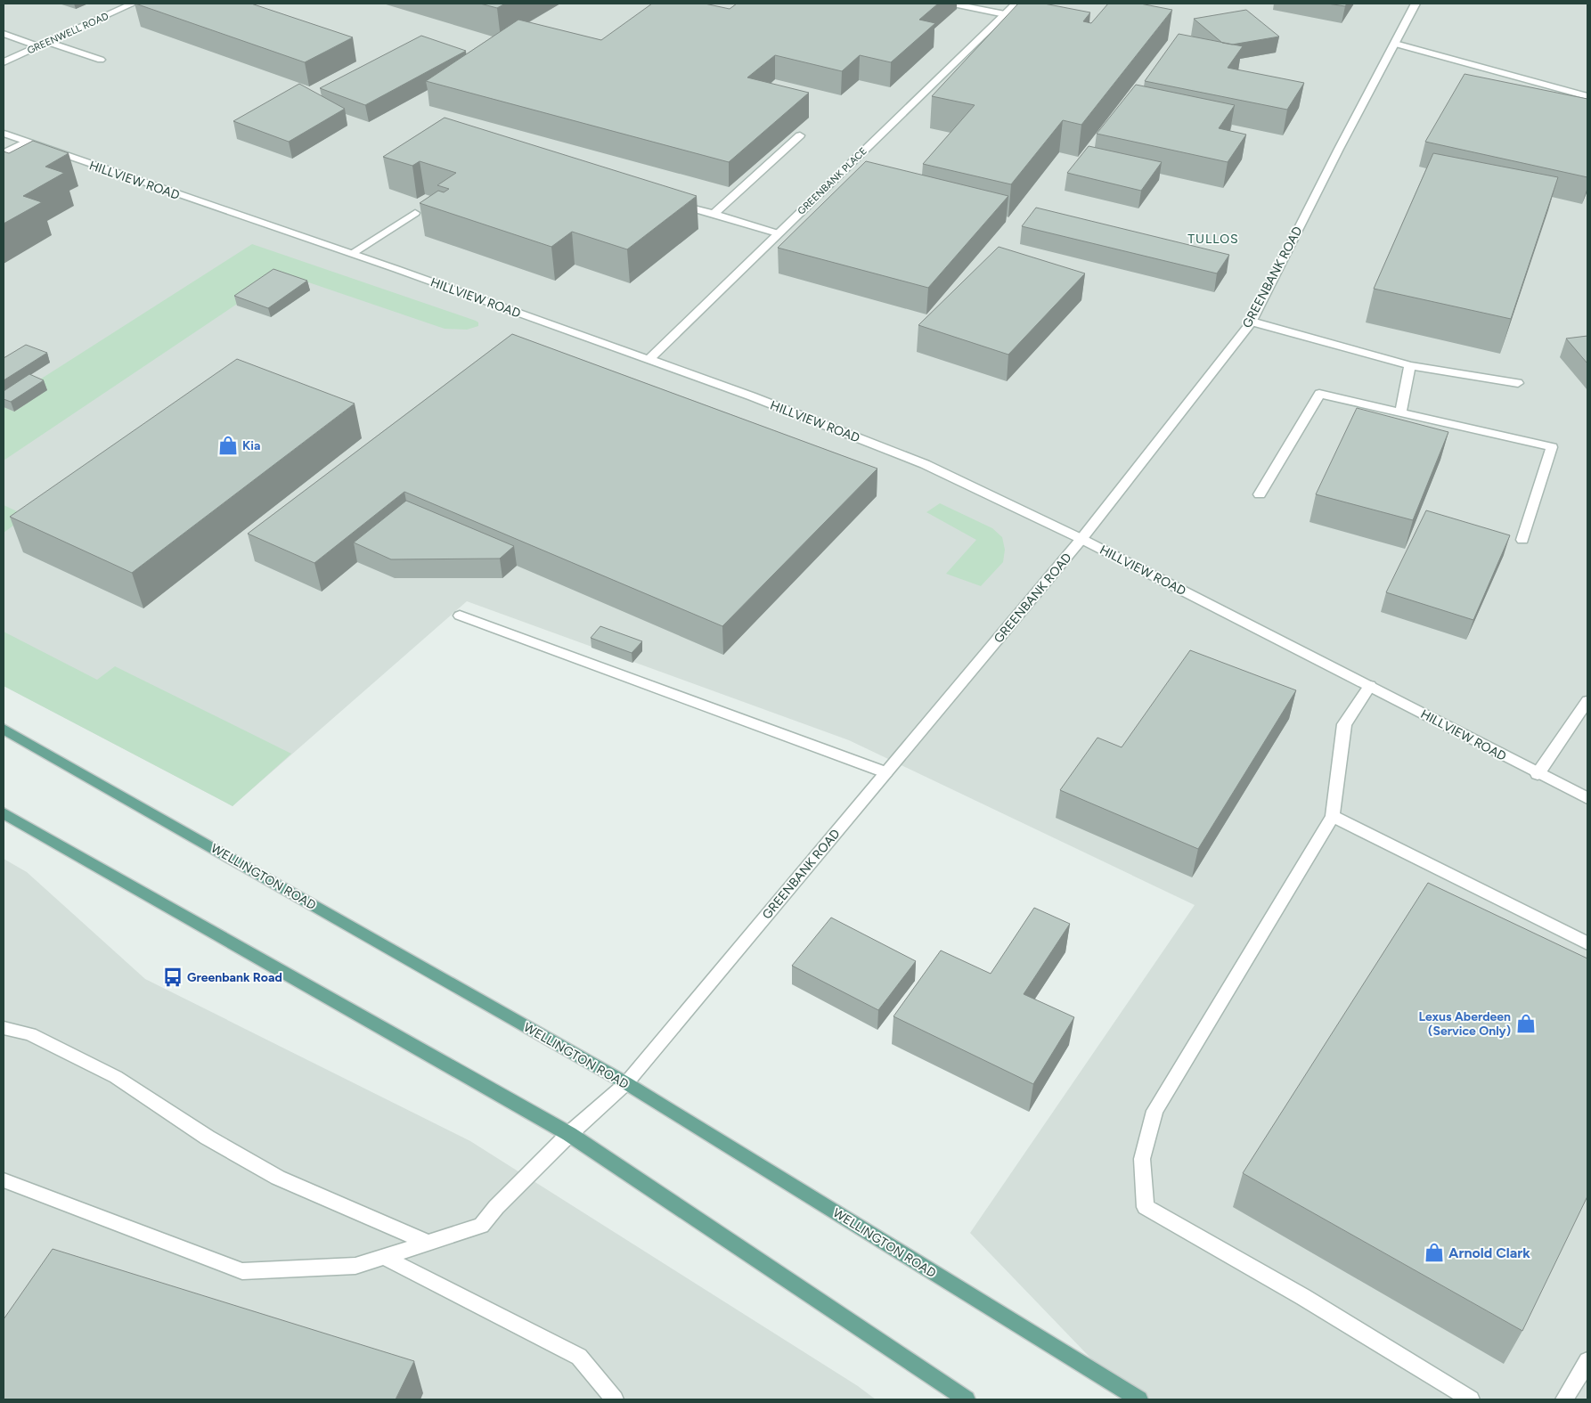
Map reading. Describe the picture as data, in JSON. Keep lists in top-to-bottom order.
{
  "streets": {
    "main road": ["WELLINGTON ROAD"],
    "street": [
      "GREENWELL ROAD",
      "HILLVIEW ROAD",
      "GREENBANK PLACE",
      "GREENBANK ROAD"
    ]
  },
  "crossings": [
    ["HILLVIEW ROAD", "GREENBANK PLACE"],
    ["HILLVIEW ROAD", "GREENBANK ROAD"],
    ["GREENBANK ROAD", "WELLINGTON ROAD"]
  ],
  "districts": ["TULLOS"],
  "places": {
    "shop": ["Kia", "Lexus Aberdeen (Service Only)", "Arnold Clark"],
    "bus stop": ["Greenbank Road"]
  }
}
